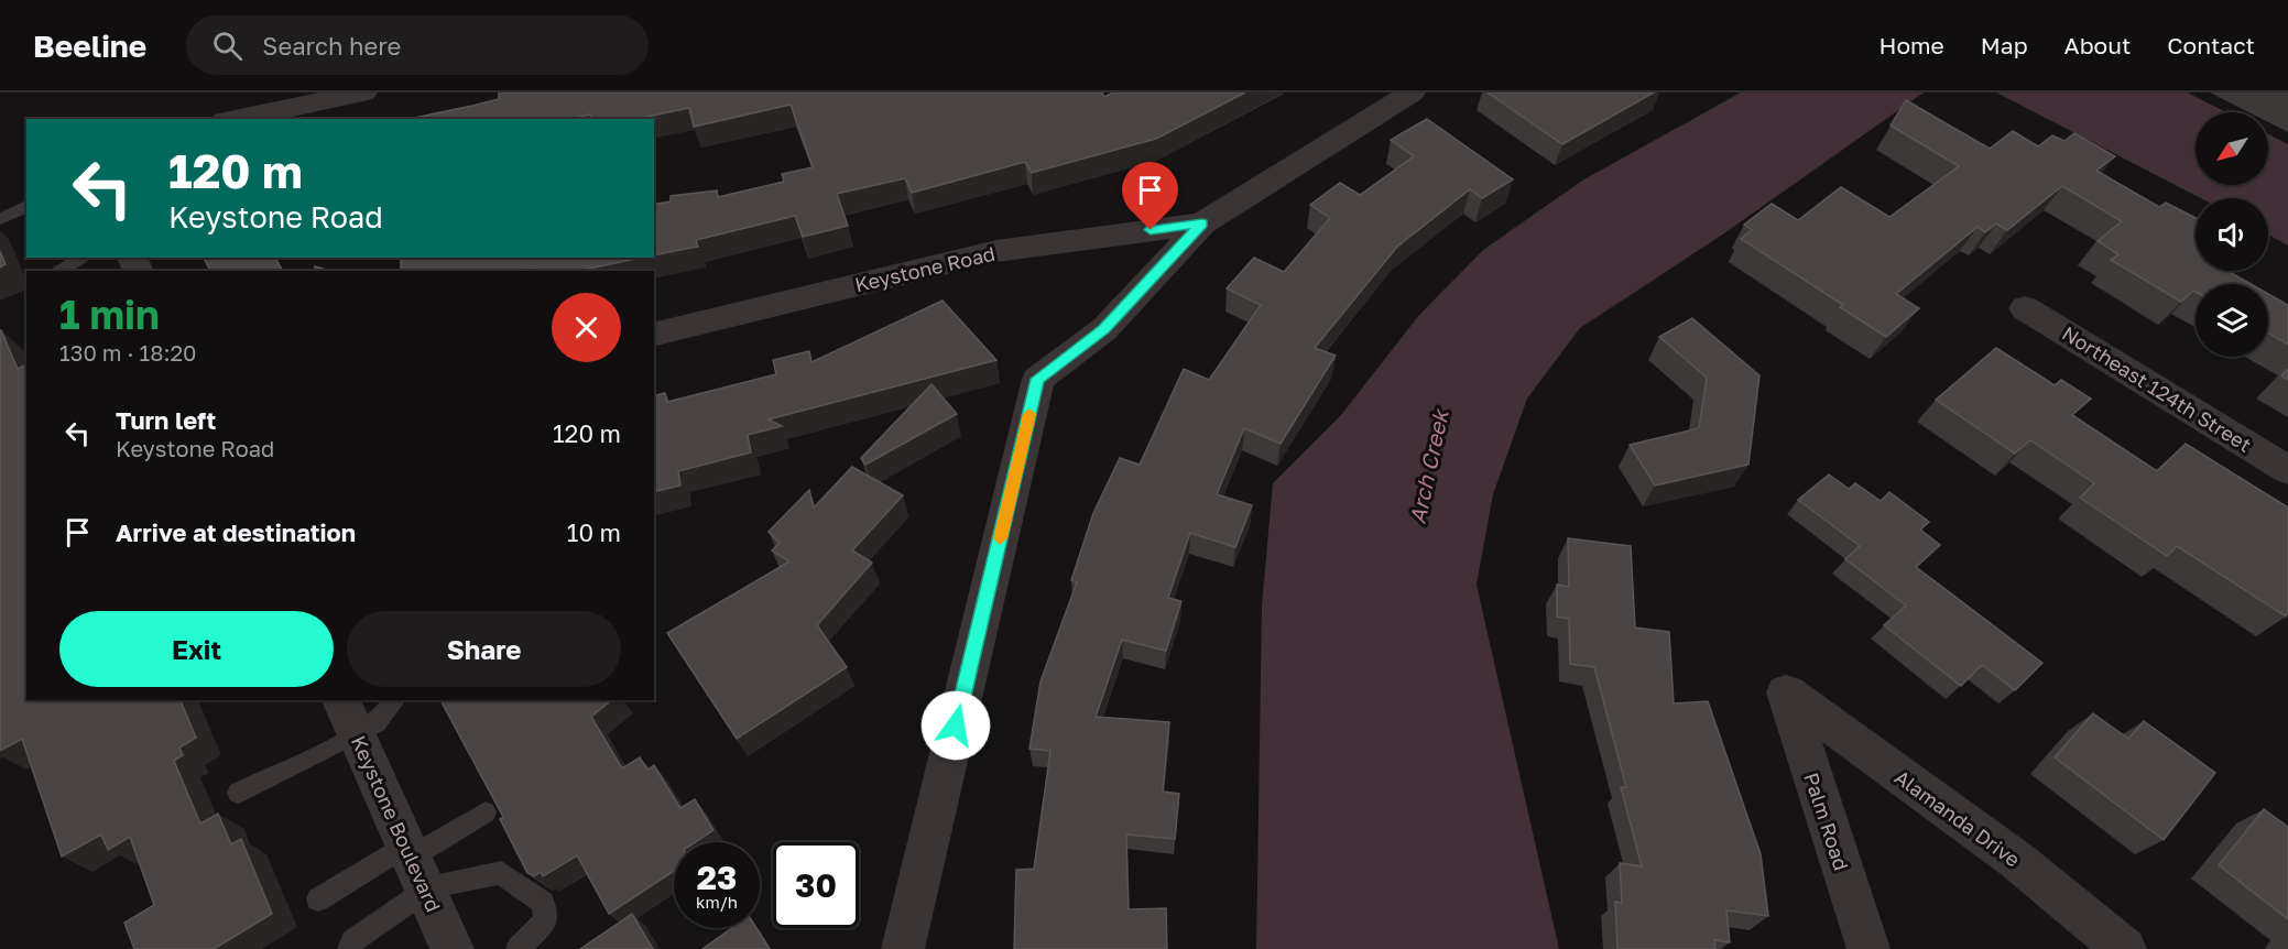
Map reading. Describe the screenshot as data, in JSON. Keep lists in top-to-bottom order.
{
  "streets": {
    "street": [
      "Keystone Road",
      "Northeast 124th Street",
      "Alamanda Drive",
      "Palm Road",
      "Keystone Boulevard"
    ]
  },
  "crossings": [
    ["Alamanda Drive", "Palm Road"]
  ],
  "water": ["Arch Creek"],
  "north": "bottom left",
  "page": {
    "header": "Beeline",
    "search": "Search here",
    "nav": [
      "Home",
      "Map",
      "About",
      "Contact"
    ],
    "turn": ["120 m", "Keystone Road"],
    "heading": ["1 min", "130 m · 18:20"],
    "list": [
      {
        "name": "Turn left",
        "note": "Keystone Road",
        "value": "120 m"
      },
      {
        "name": "Arrive at destination",
        "value": "10 m"
      }
    ],
    "buttons": ["Exit", "Share"],
    "speed": "23 km/h",
    "limit": "30"
  }
}
